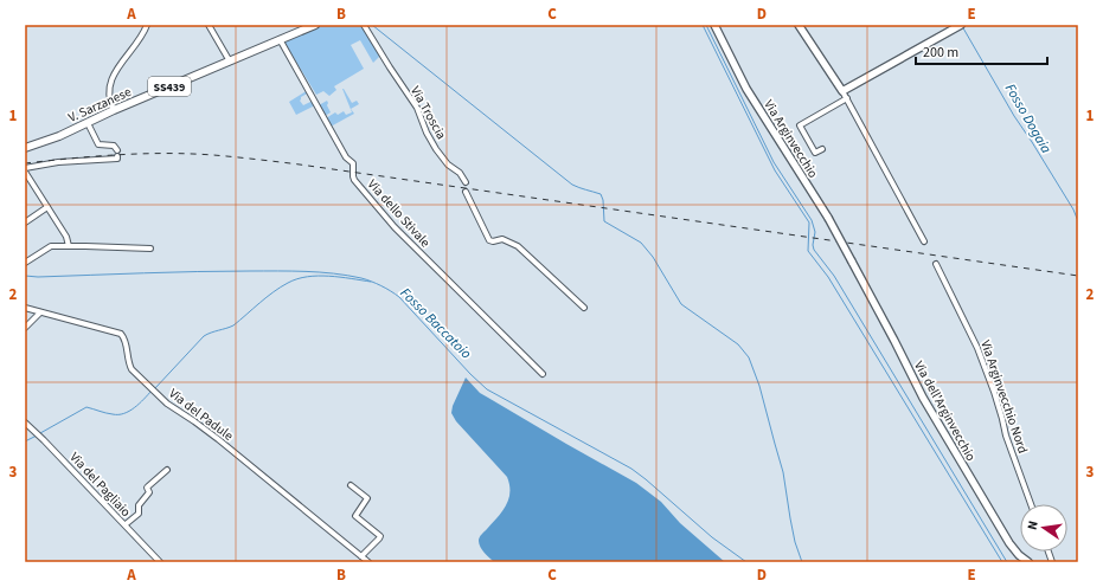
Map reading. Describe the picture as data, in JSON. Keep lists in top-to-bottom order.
{
  "streets": {
    "main road": [
      "SS439",
      "V. Sarzanese",
      "Via Arginvecchio",
      "Via dell'Arginvecchio"
    ],
    "street": [
      "Via Troscia",
      "Via dello Stivale",
      "Via Arginvecchio Nord",
      "Via del Padule",
      "Via del Pagliaio"
    ]
  },
  "crossings": [
    ["V. Sarzanese", "Via dello Stivale"],
    ["Via Arginvecchio", "Via dell'Arginvecchio"]
  ],
  "water": ["Fosso Dogaia", "Fosso Baccatoio"],
  "scale_bar": "200 m",
  "north": "left",
  "grid": {
    "columns": [
      "A",
      "B",
      "C",
      "D",
      "E"
    ],
    "rows": ["1", "2", "3"]
  }
}
